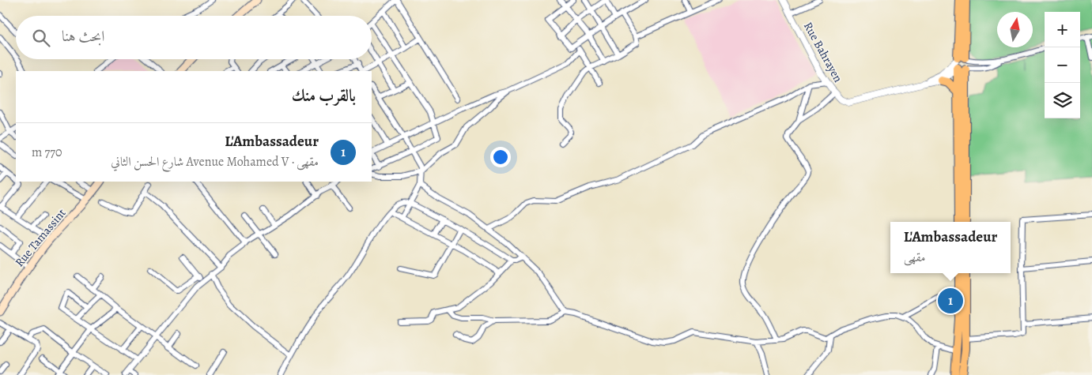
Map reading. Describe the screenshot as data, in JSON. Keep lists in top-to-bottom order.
{
  "streets": {
    "main road": ["Rue Tamassint"],
    "street": ["Rue Bahrayen"]
  },
  "north": "top",
  "page": {
    "map_buttons": ["+", "−"],
    "search": "ابحث هنا",
    "heading": "بالقرب منك",
    "list": [
      {
        "mark": "1",
        "name": "L'Ambassadeur",
        "note": "مقهى · Avenue Mohamed V شارع الحسن الثاني",
        "value": "770 m"
      }
    ],
    "popup": ["L'Ambassadeur", "مقهى"],
    "pins": "1"
  }
}
